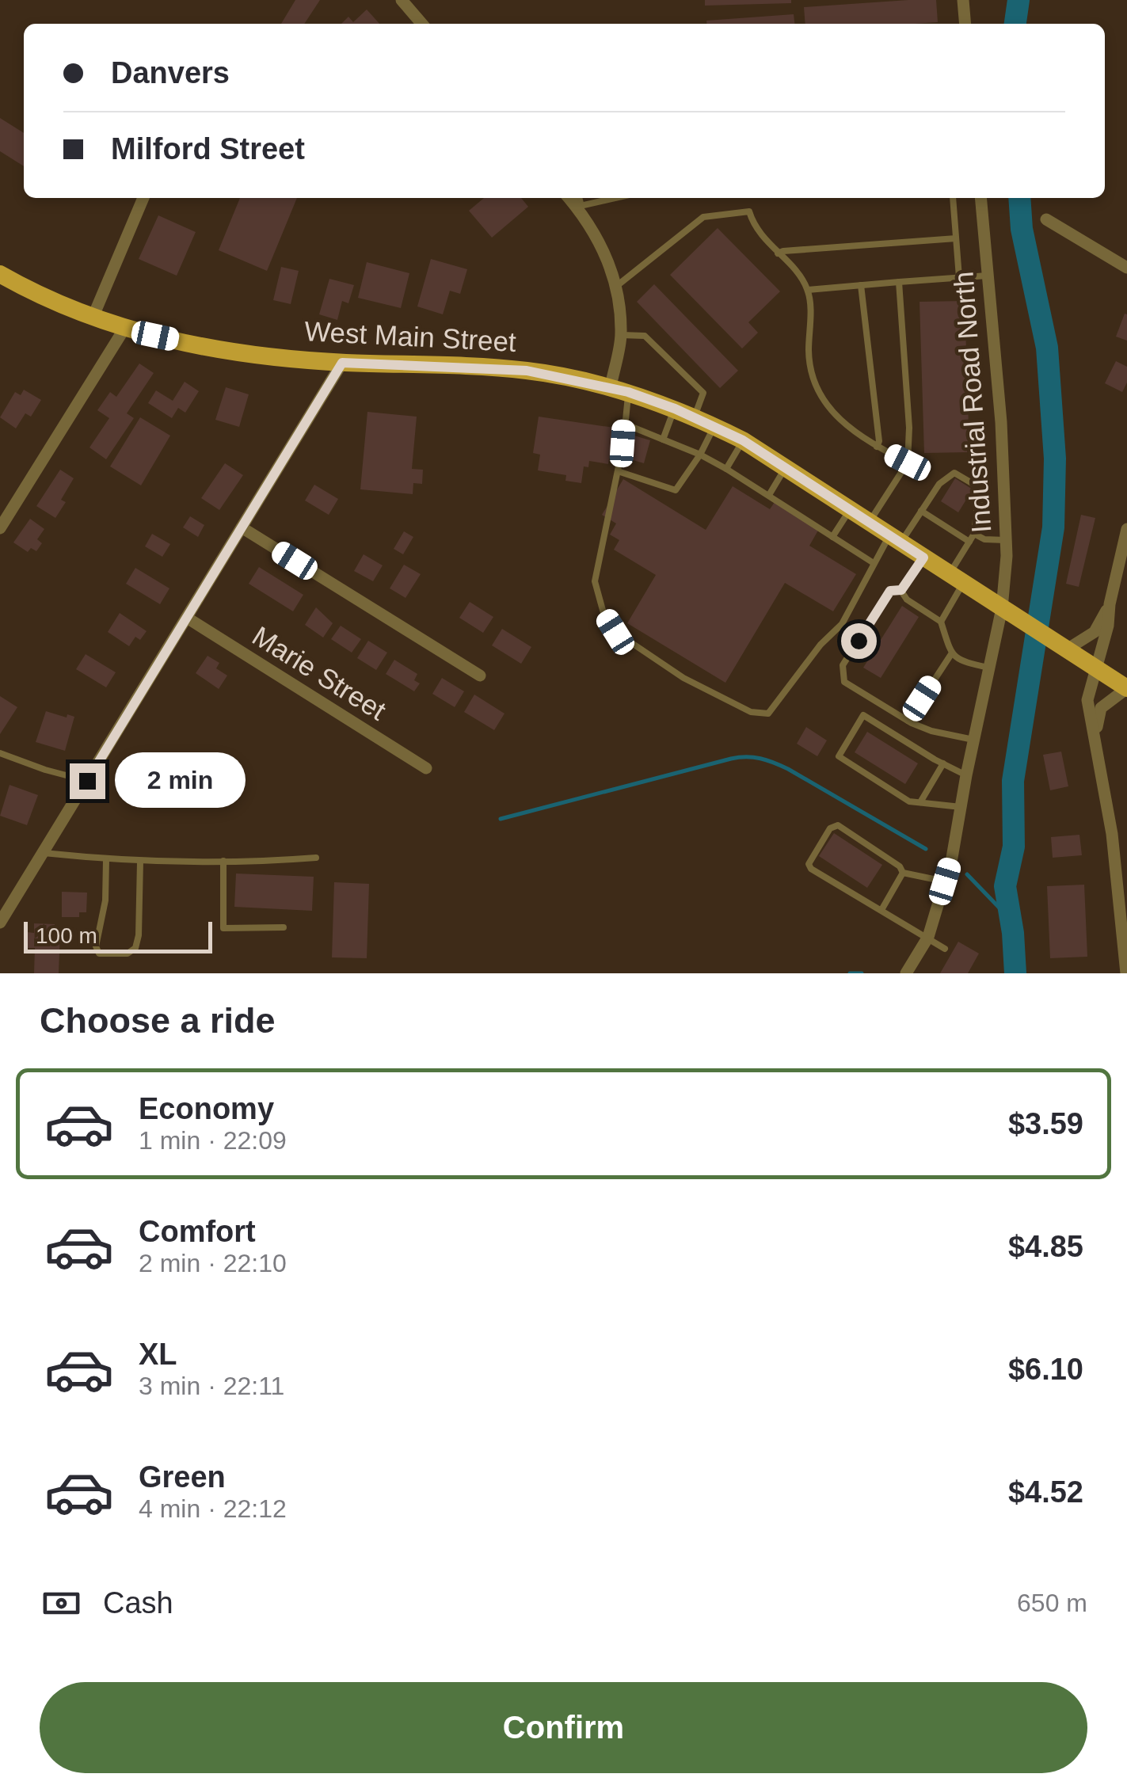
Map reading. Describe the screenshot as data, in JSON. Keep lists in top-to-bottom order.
{
  "streets": {
    "main road": ["West Main Street"],
    "street": ["Industrial Road North", "Marie Street"]
  },
  "crossings": [
    ["West Main Street", "Industrial Road North"]
  ],
  "scale_bar": "100 m",
  "page": {
    "banner": ["Danvers", "Milford Street"],
    "bubble": "2 min",
    "scale": "100 m",
    "heading": "Choose a ride",
    "list": [
      {
        "name": "Economy",
        "note": "1 min · 22:09",
        "value": "$3.59"
      },
      {
        "name": "Comfort",
        "note": "2 min · 22:10",
        "value": "$4.85"
      },
      {
        "name": "XL",
        "note": "3 min · 22:11",
        "value": "$6.10"
      },
      {
        "name": "Green",
        "note": "4 min · 22:12",
        "value": "$4.52"
      }
    ],
    "pay": ["Cash", "650 m"],
    "buttons": "Confirm"
  }
}
